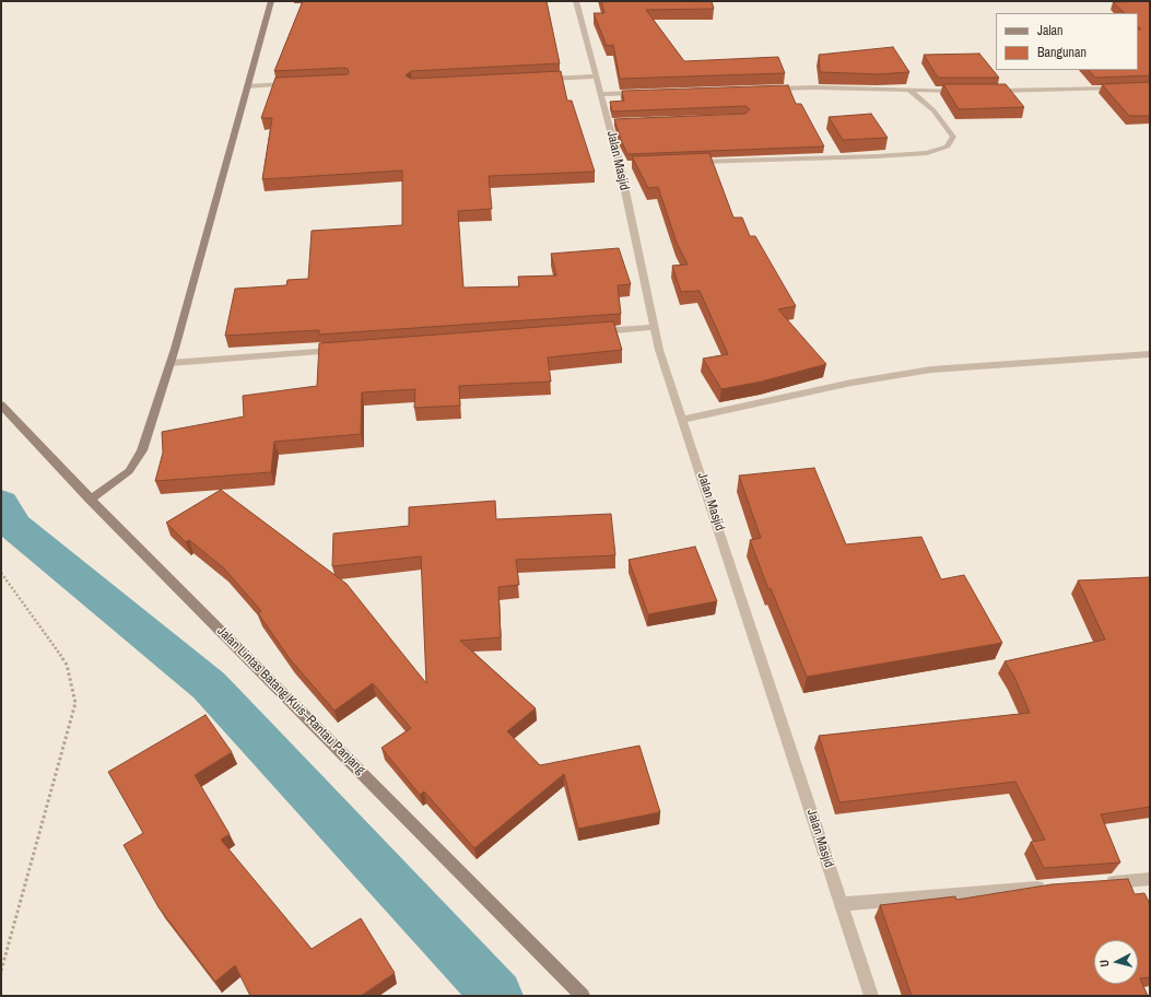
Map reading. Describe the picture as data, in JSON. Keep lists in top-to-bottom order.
{
  "streets": {
    "street": ["Jalan Masjid", "Jalan Lintas Batang Kuis–Rantau Panjang"]
  },
  "legend": ["Jalan", "Bangunan"],
  "north": "left"
}
